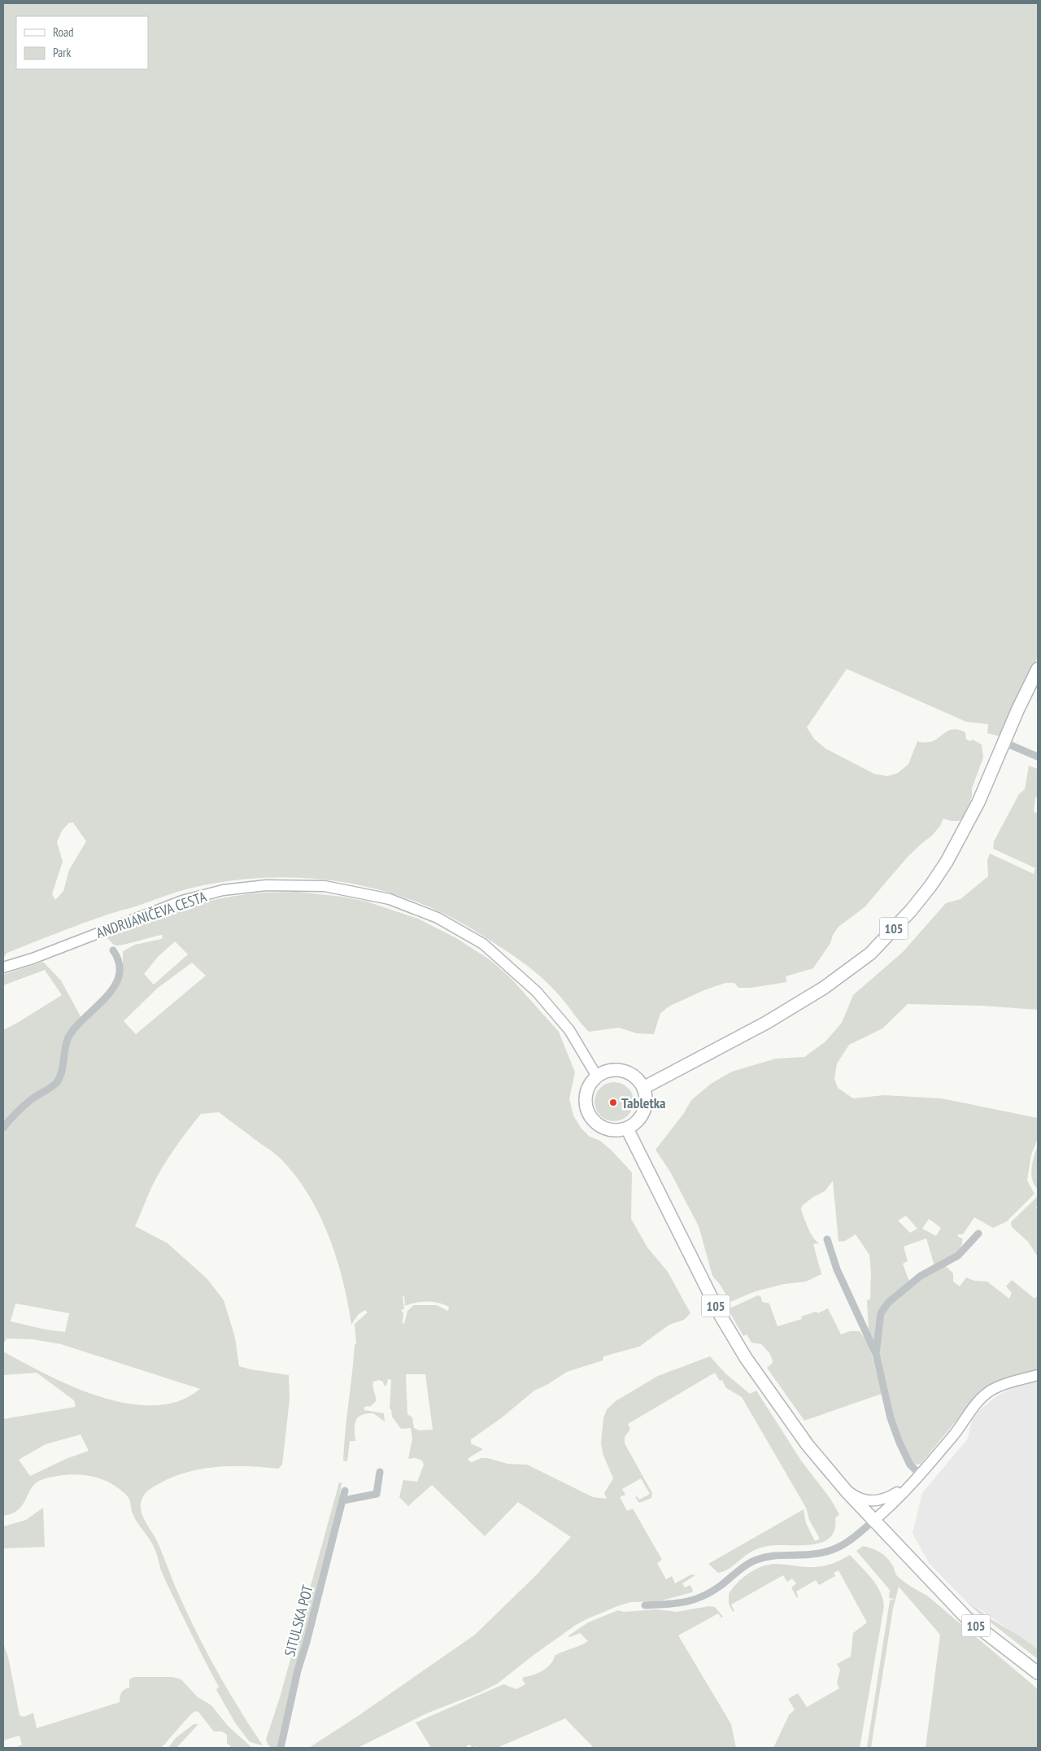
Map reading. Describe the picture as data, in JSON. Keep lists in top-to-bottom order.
{
  "streets": {
    "main road": ["ANDRIJANIČEVA CESTA", "105"],
    "street": ["SITULSKA POT"]
  },
  "crossings": [
    ["ANDRIJANIČEVA CESTA", "105"]
  ],
  "places": ["Tabletka"],
  "legend": ["Road", "Park"]
}
